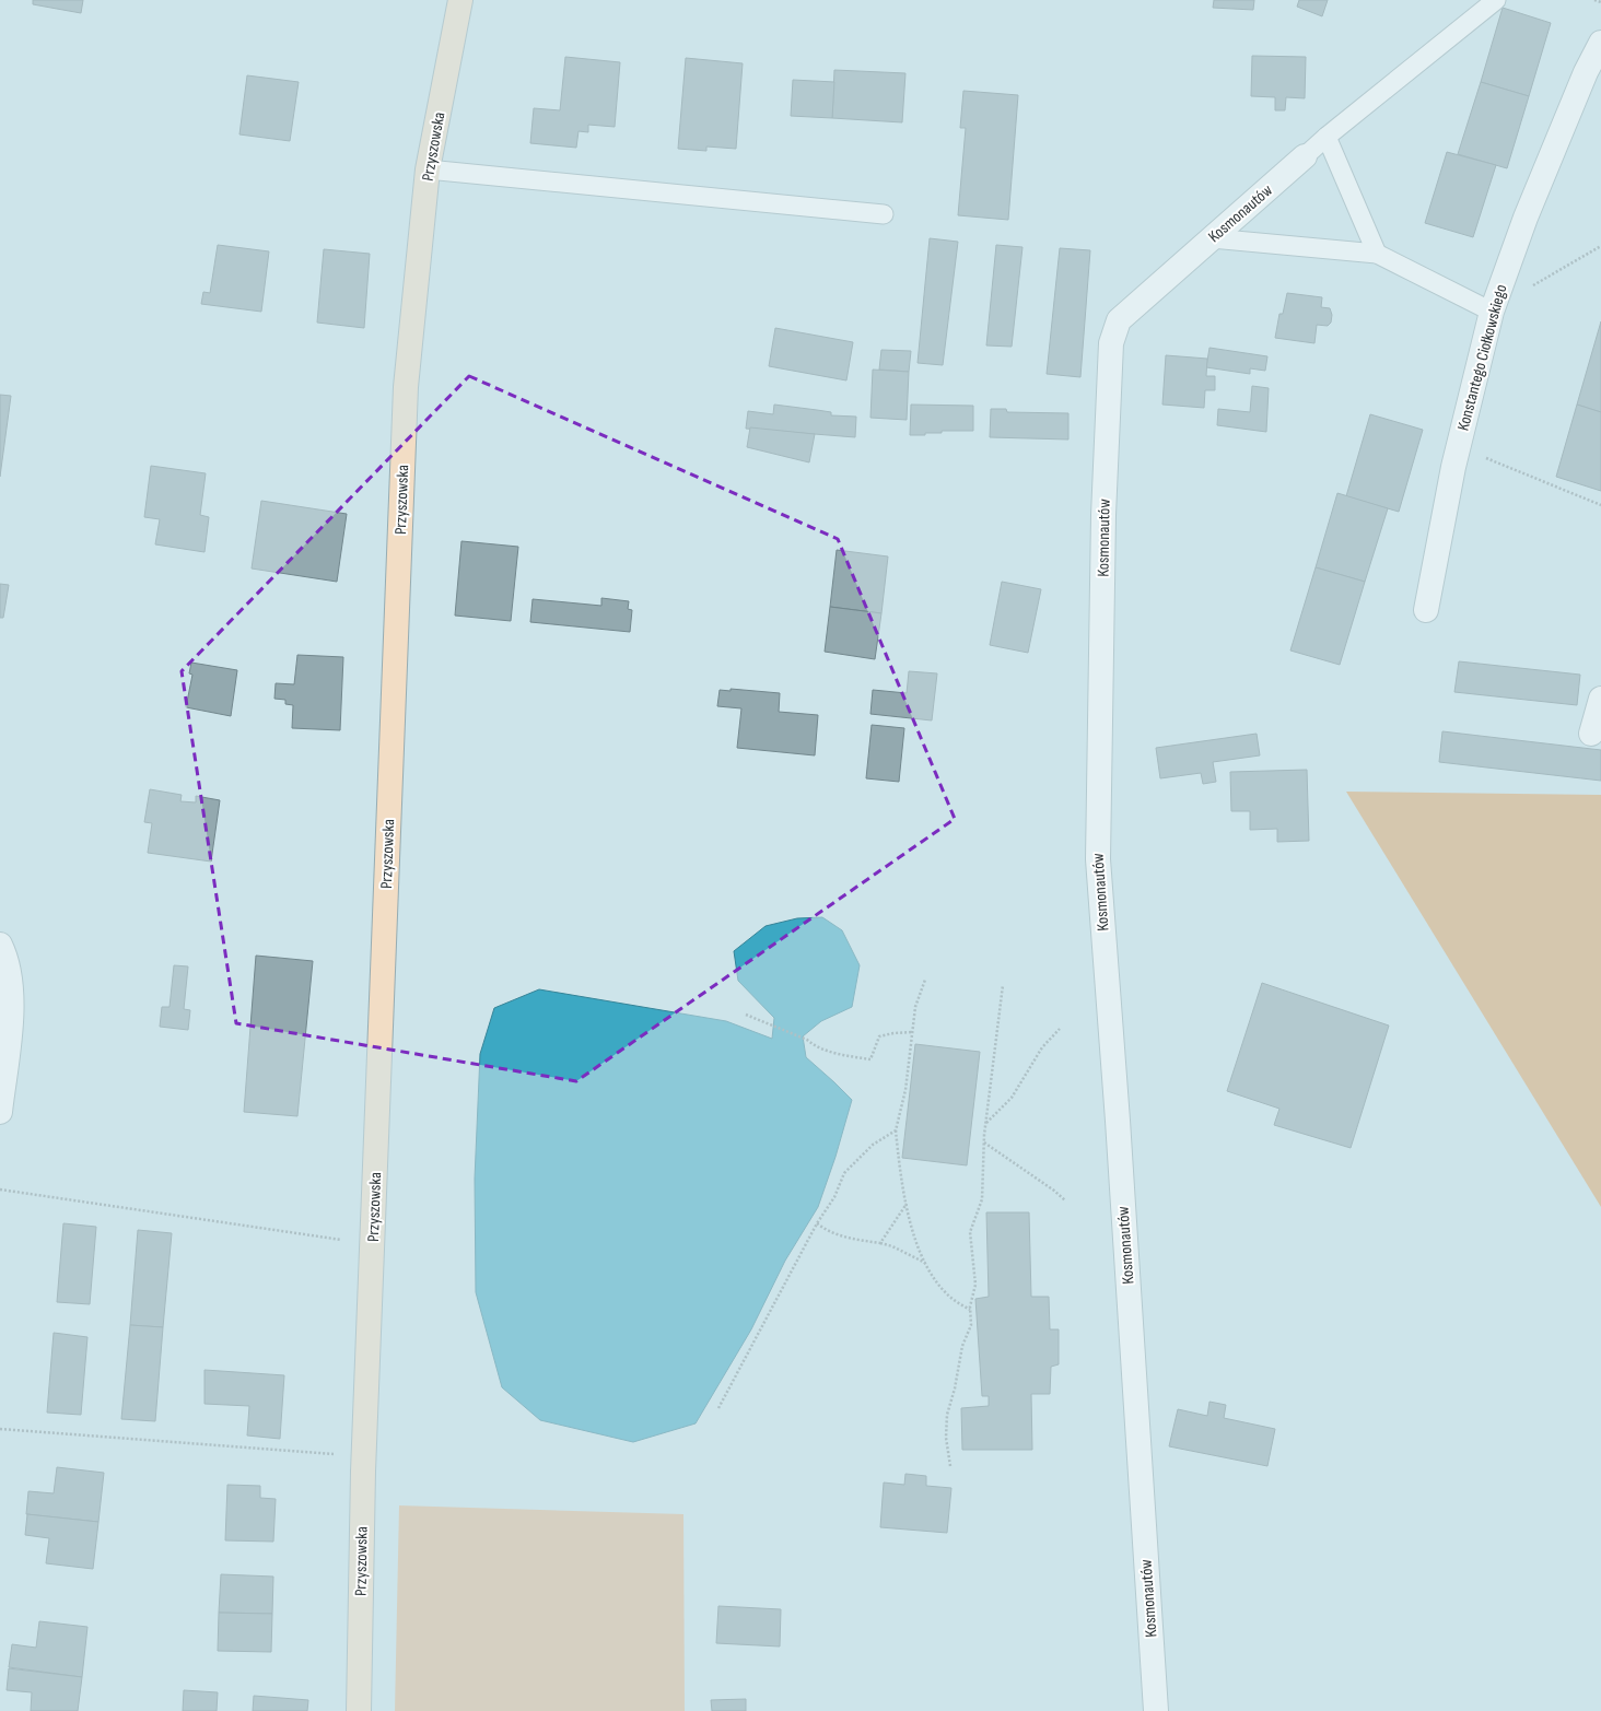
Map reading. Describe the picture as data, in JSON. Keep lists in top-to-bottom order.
{
  "streets": {
    "street": ["Przyszowska", "Kosmonautów", "Konstantego Ciołkowskiego"]
  }
}
